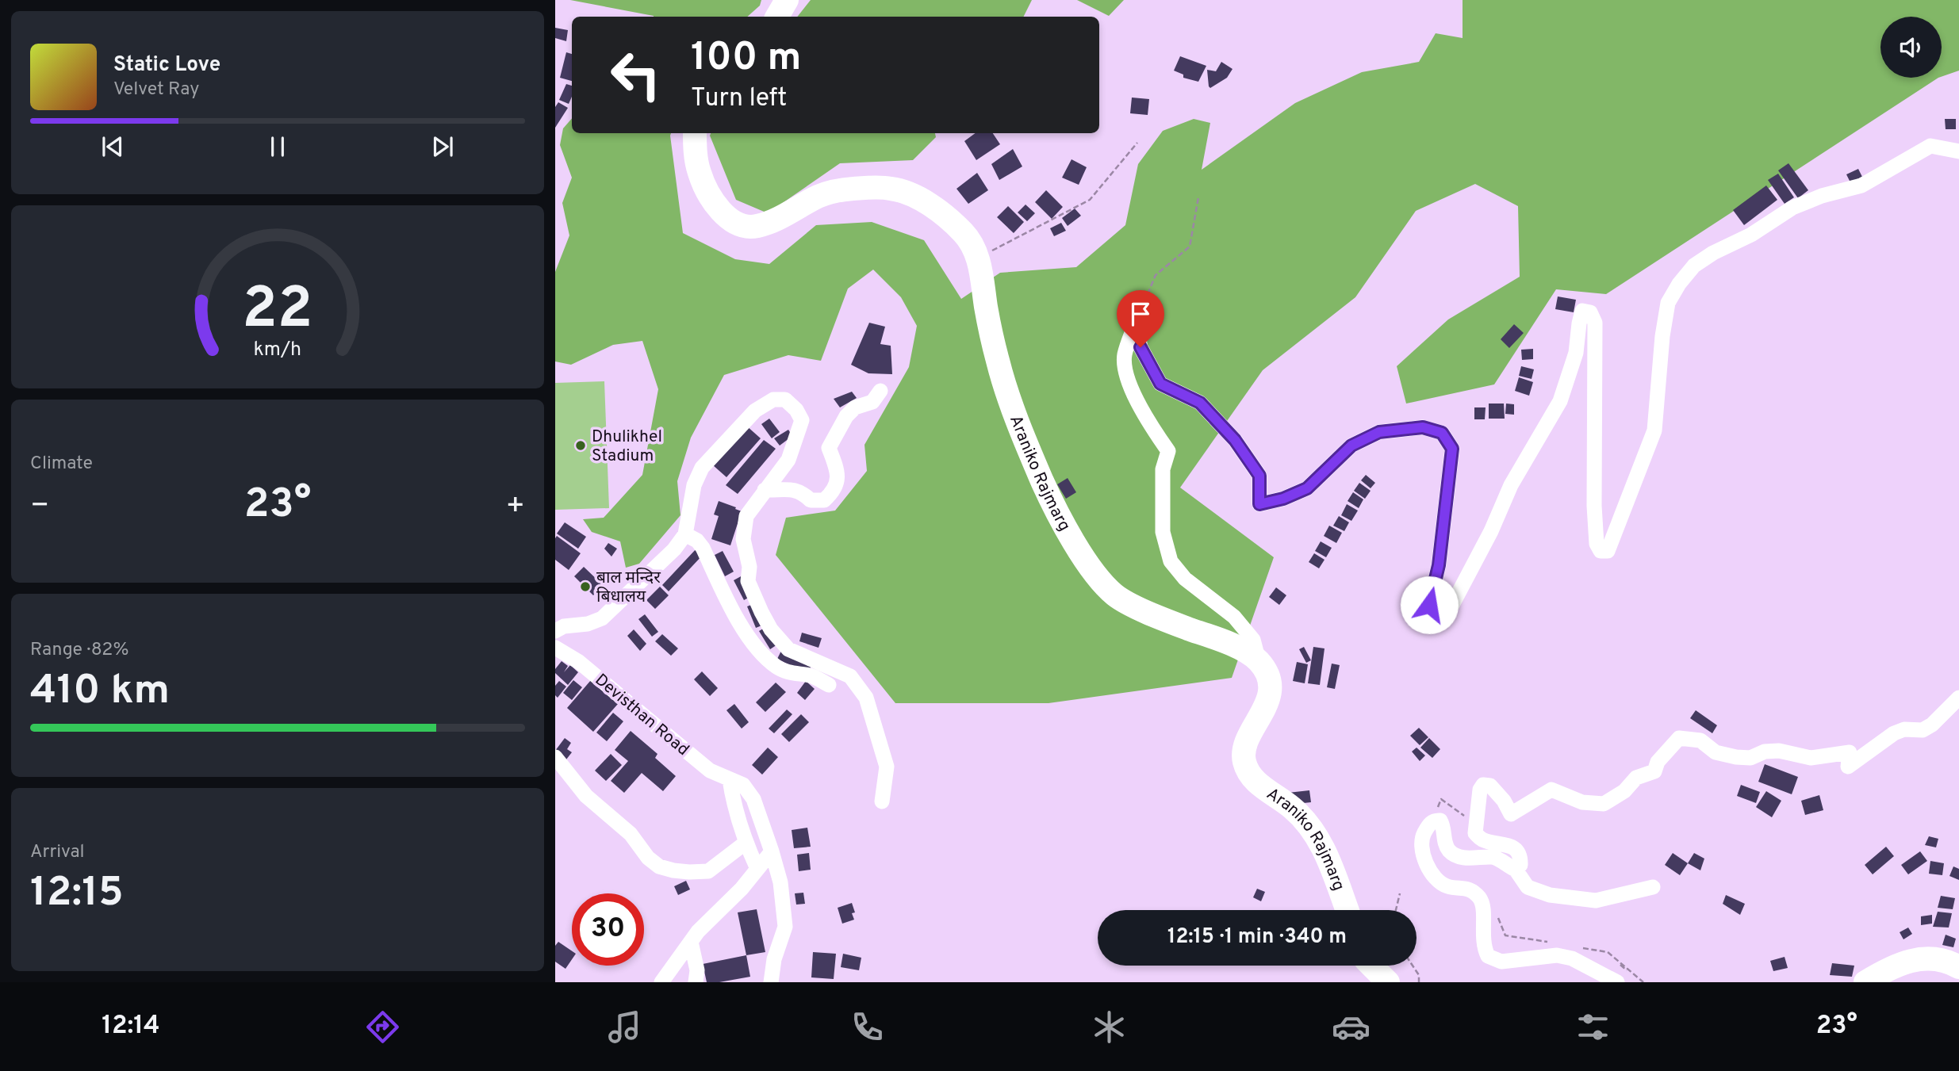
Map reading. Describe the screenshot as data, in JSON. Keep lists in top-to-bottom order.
{
  "streets": {
    "highway": ["Araniko Rajmarg"],
    "street": ["Devisthan Road"]
  },
  "places": ["Dhulikhel Stadium", "बाल मन्दिर बिधालय"],
  "page": {
    "turn": ["100 m", "Turn left"],
    "song": ["Static Love", "Velvet Ray"],
    "tile": [
      "Climate",
      ["Range · 82%", "410 km"],
      ["Arrival", "12:15"]
    ],
    "heat": ["−", "23°", "+"],
    "limit": "30",
    "trip": "12:15 · 1 min · 340 m",
    "tabs": ["12:14", "23°"],
    "gauge": ["22", "km/h"]
  }
}
